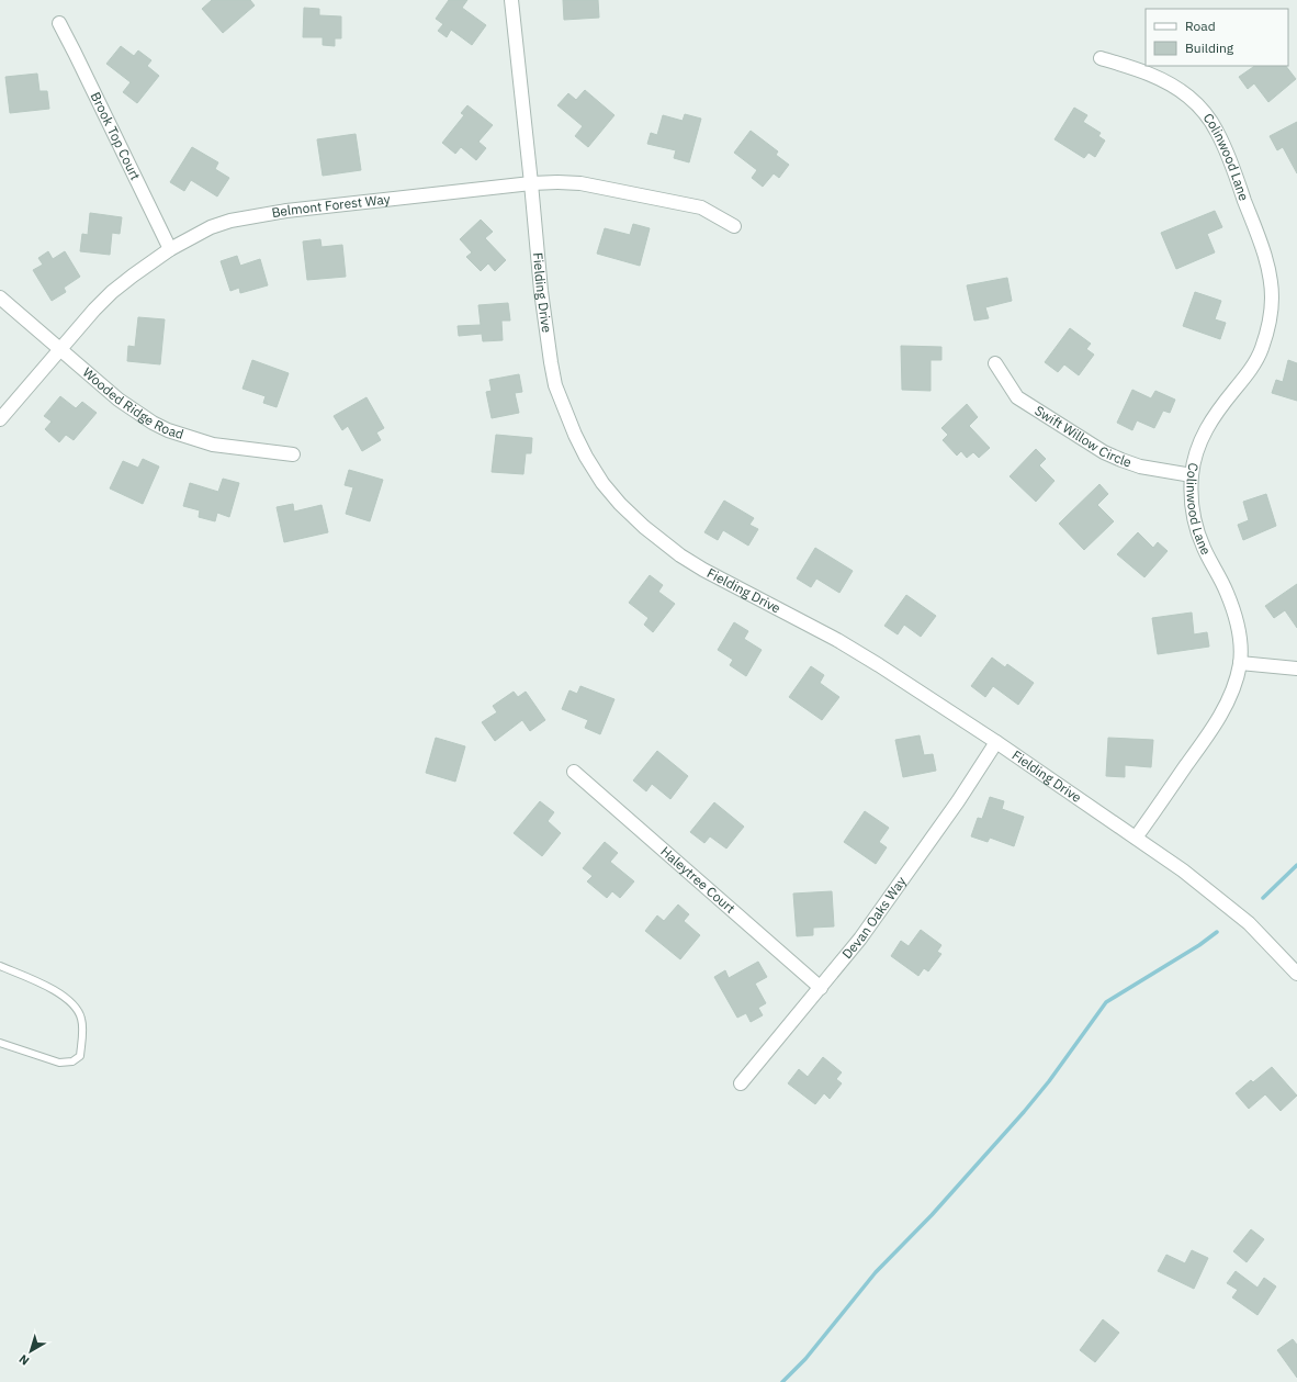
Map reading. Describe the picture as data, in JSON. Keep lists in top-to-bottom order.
{
  "streets": {
    "street": [
      "Brook Top Court",
      "Colinwood Lane",
      "Belmont Forest Way",
      "Fielding Drive",
      "Wooded Ridge Road",
      "Swift Willow Circle",
      "Haleytree Court",
      "Devan Oaks Way"
    ]
  },
  "crossings": [
    ["Brook Top Court", "Belmont Forest Way"],
    ["Colinwood Lane", "Fielding Drive"],
    ["Colinwood Lane", "Swift Willow Circle"],
    ["Belmont Forest Way", "Fielding Drive"],
    ["Belmont Forest Way", "Wooded Ridge Road"],
    ["Fielding Drive", "Devan Oaks Way"],
    ["Haleytree Court", "Devan Oaks Way"]
  ],
  "legend": ["Road", "Building"],
  "north": "bottom left"
}
